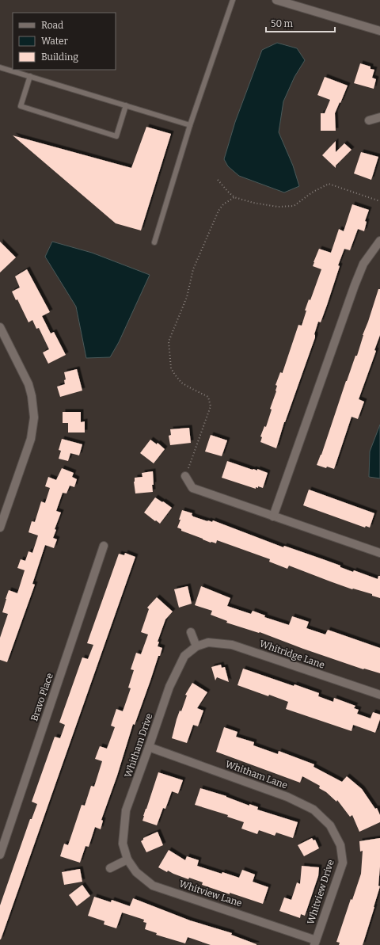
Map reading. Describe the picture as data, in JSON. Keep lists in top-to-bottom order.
{
  "streets": {
    "street": [
      "Whitridge Lane",
      "Bravo Place",
      "Whitham Drive",
      "Whitham Lane",
      "Whitview Drive",
      "Whitview Lane"
    ]
  },
  "crossings": [
    ["Whitridge Lane", "Whitham Drive"],
    ["Whitham Drive", "Whitham Lane"],
    ["Whitham Drive", "Whitview Lane"],
    ["Whitham Lane", "Whitview Drive"],
    ["Whitview Drive", "Whitview Lane"]
  ],
  "legend": ["Road", "Water", "Building"],
  "scale_bar": "50 m"
}
